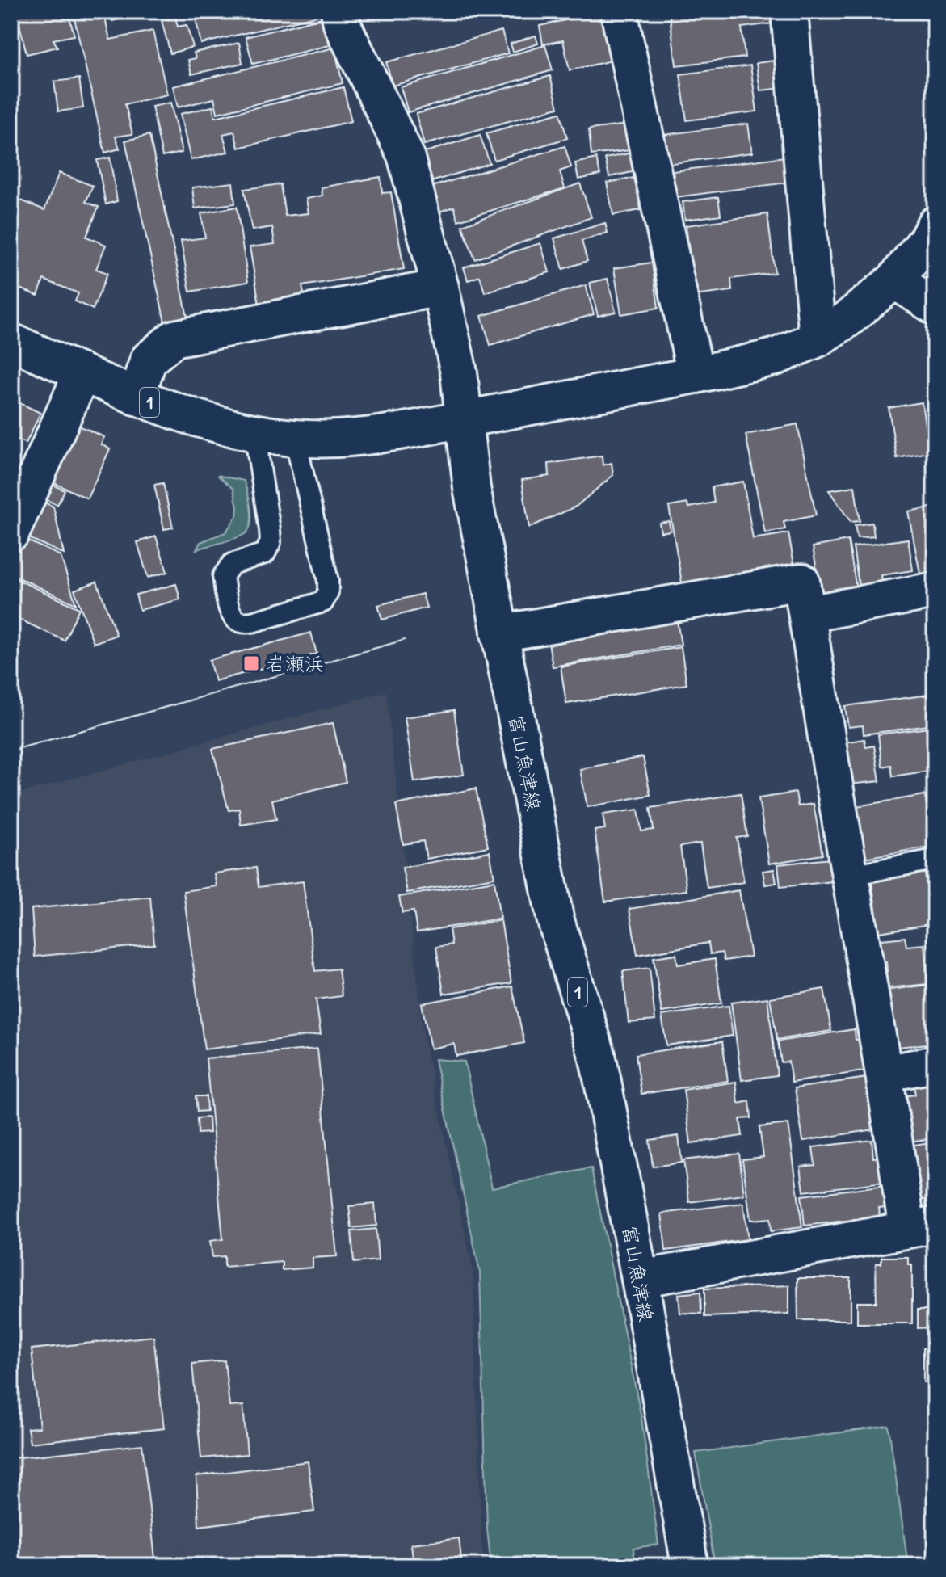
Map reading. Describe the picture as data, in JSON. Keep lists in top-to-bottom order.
{
  "streets": {
    "street": ["1", "富山魚津線"]
  },
  "crossings": [
    ["1", "富山魚津線"]
  ],
  "places": {
    "transit": ["岩瀬浜"]
  }
}
